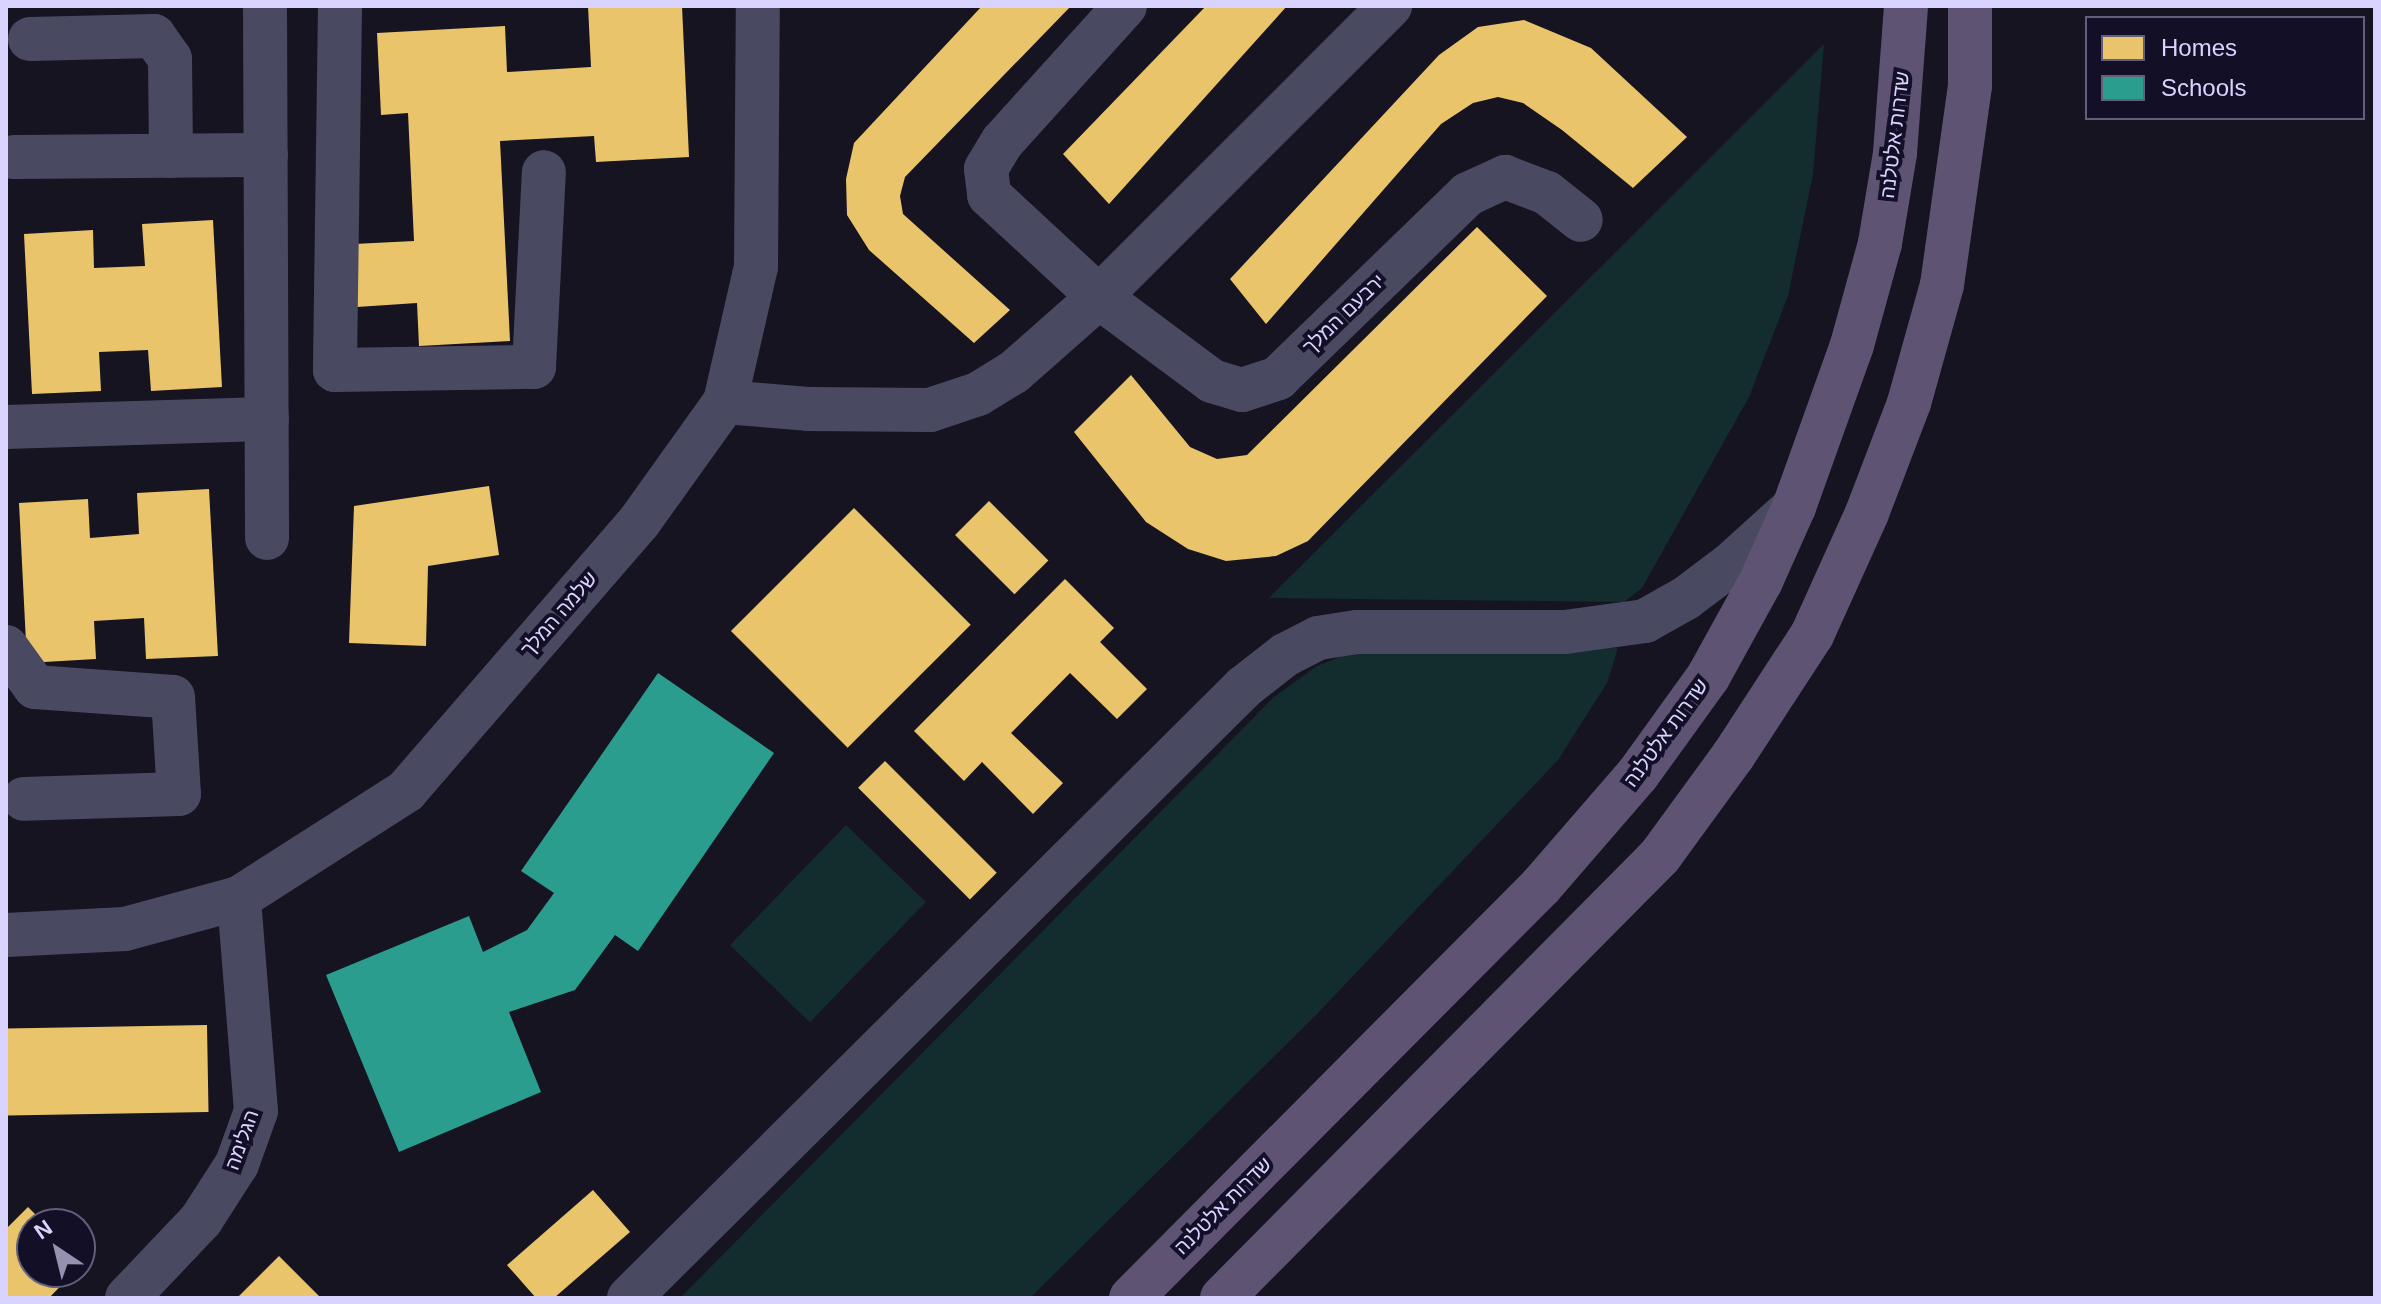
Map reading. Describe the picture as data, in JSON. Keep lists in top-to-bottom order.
{
  "streets": {
    "main road": ["שדרות אלטלנה"],
    "street": ["ירבעם המלך", "שלמה המלך", "הגלימה"]
  },
  "crossings": [
    ["שלמה המלך", "הגלימה"]
  ],
  "legend": ["Homes", "Schools"],
  "north": "top left"
}
